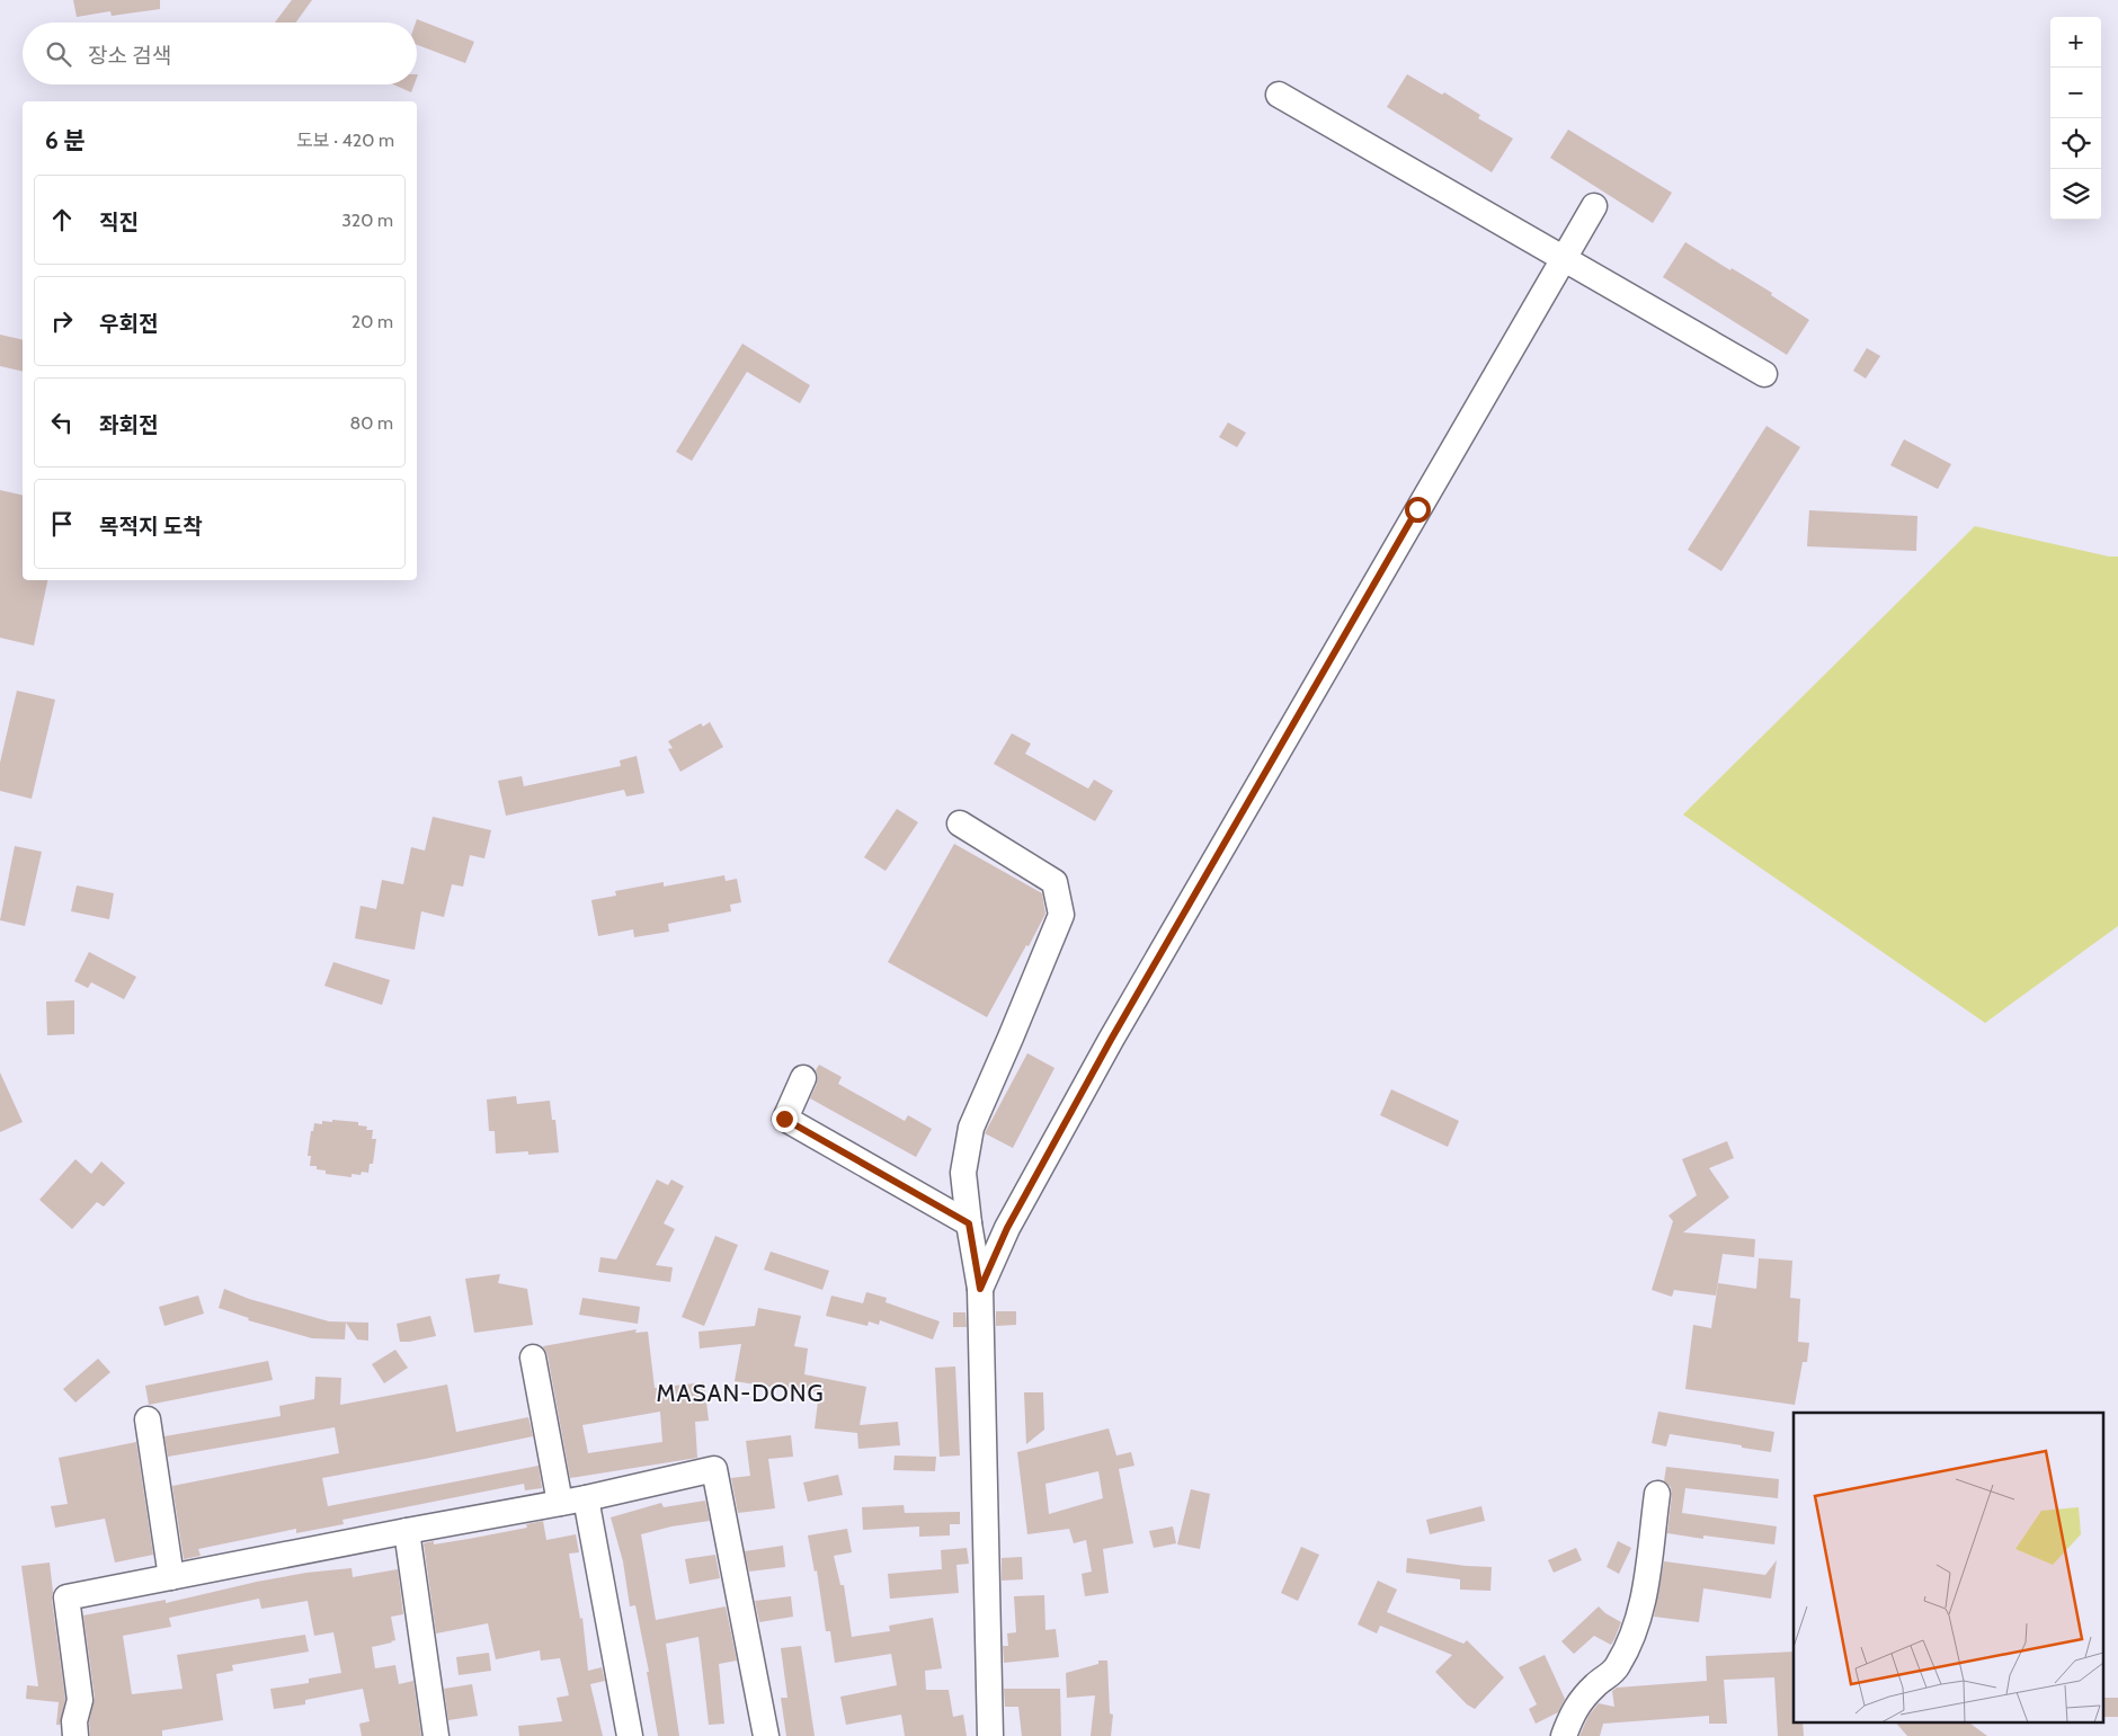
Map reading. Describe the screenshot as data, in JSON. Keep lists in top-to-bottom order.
{
  "districts": ["MASAN-DONG"],
  "page": {
    "map_buttons": ["+", "−"],
    "search": "장소 검색",
    "heading": ["6 분", "도보 · 420 m"],
    "list": [
      ["직진", "320 m"],
      ["우회전", "20 m"],
      ["좌회전", "80 m"],
      "목적지 도착"
    ]
  }
}
